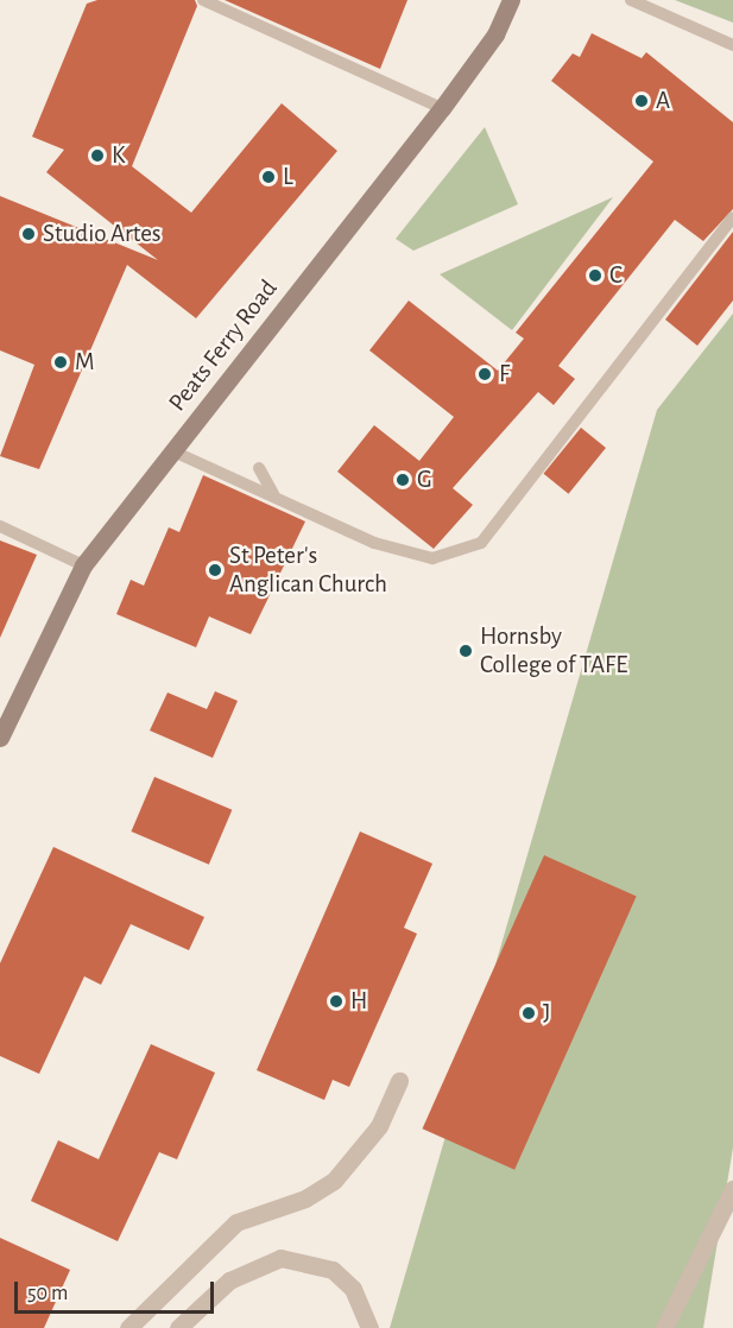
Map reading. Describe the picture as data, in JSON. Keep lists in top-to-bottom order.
{
  "streets": {
    "main road": ["Peats Ferry Road"]
  },
  "places": [
    "A",
    "K",
    "L",
    "Studio Artes",
    "C",
    "M",
    "F",
    "G",
    "St Peter's Anglican Church",
    "Hornsby College of TAFE",
    "H",
    "J"
  ],
  "scale_bar": "50 m"
}
